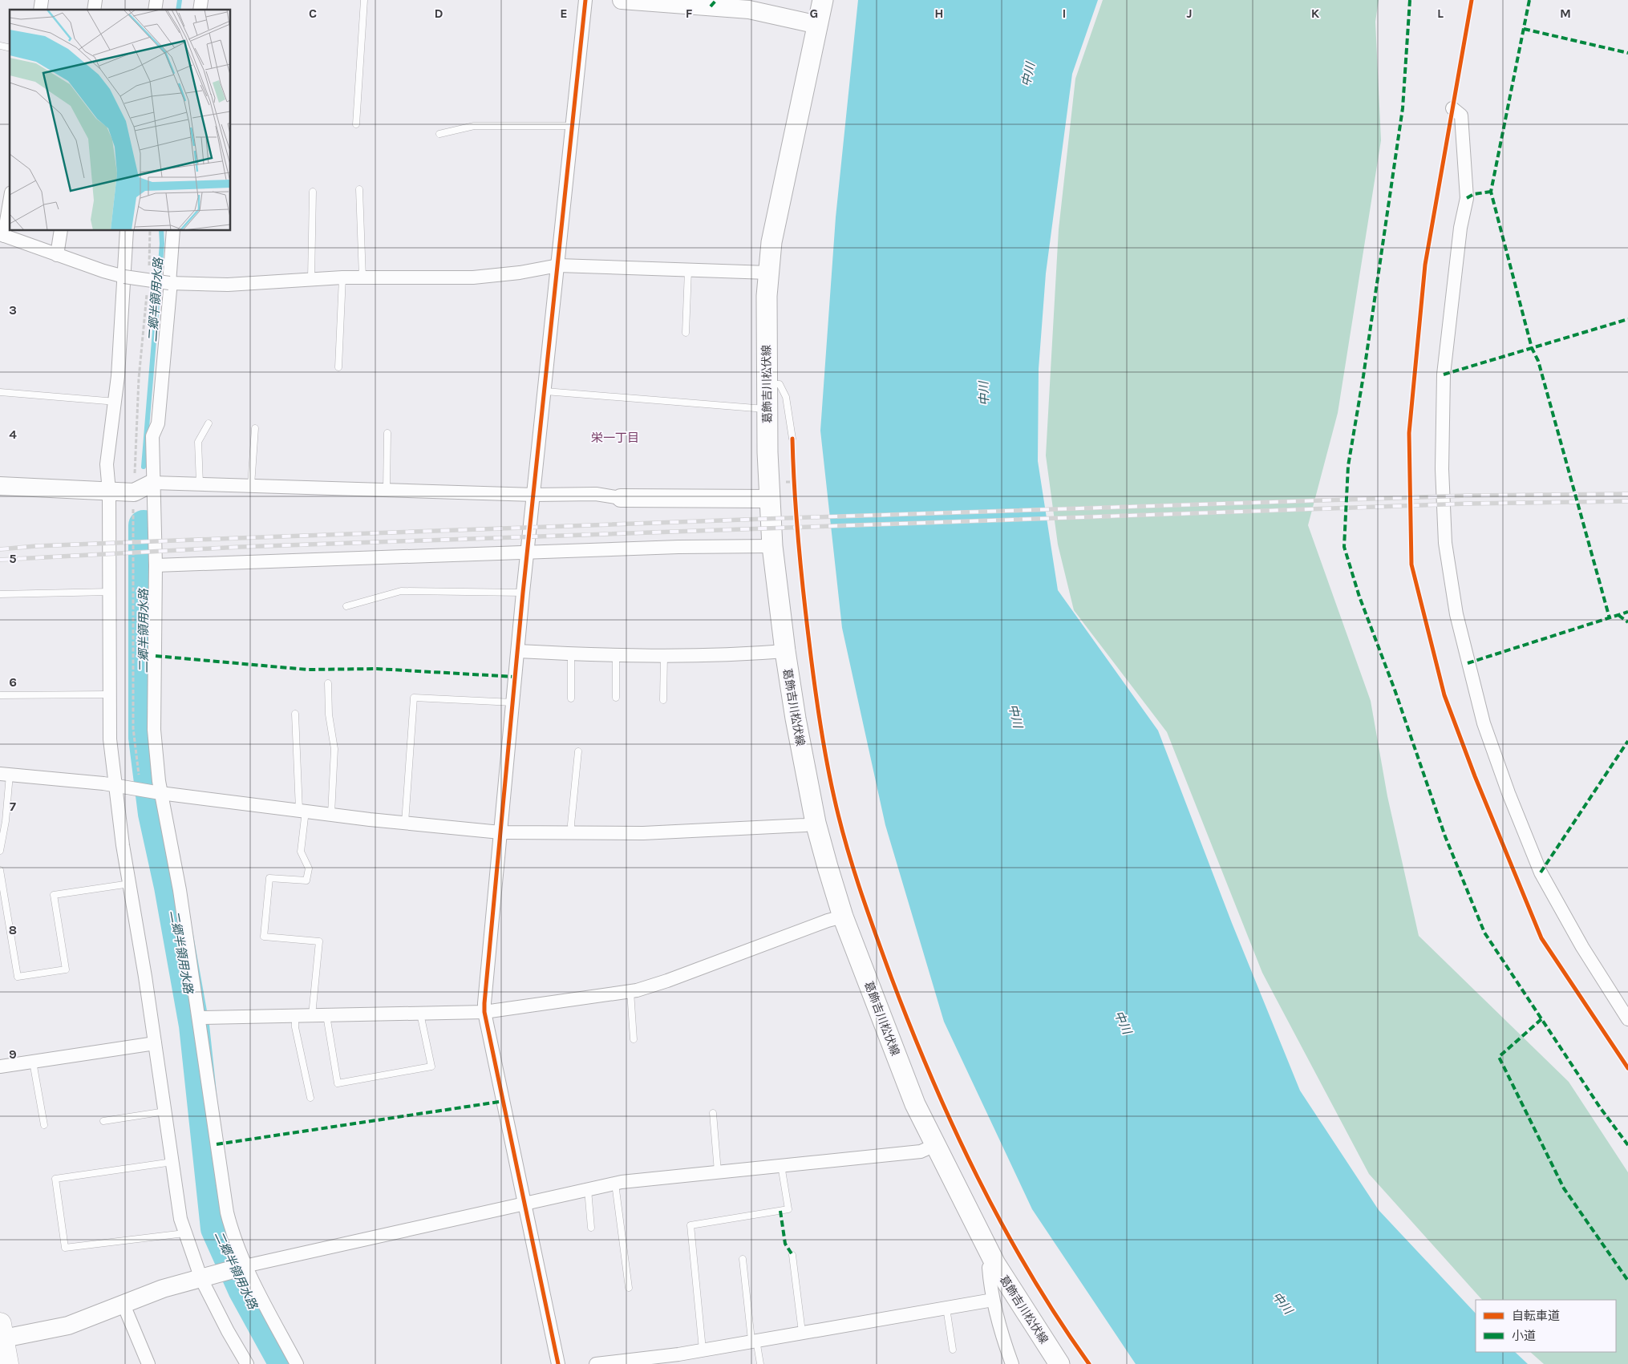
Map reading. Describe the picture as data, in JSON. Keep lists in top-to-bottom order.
{
  "streets": {
    "main road": ["葛飾吉川松伏線"]
  },
  "districts": ["栄一丁目"],
  "water": ["中川", "二郷半領用水路"],
  "legend": ["自転車道", "小道"],
  "grid": {
    "columns": [
      "C",
      "D",
      "E",
      "F",
      "G",
      "H",
      "I",
      "J",
      "K",
      "L",
      "M"
    ],
    "rows": [
      "3",
      "4",
      "5",
      "6",
      "7",
      "8",
      "9"
    ]
  }
}
